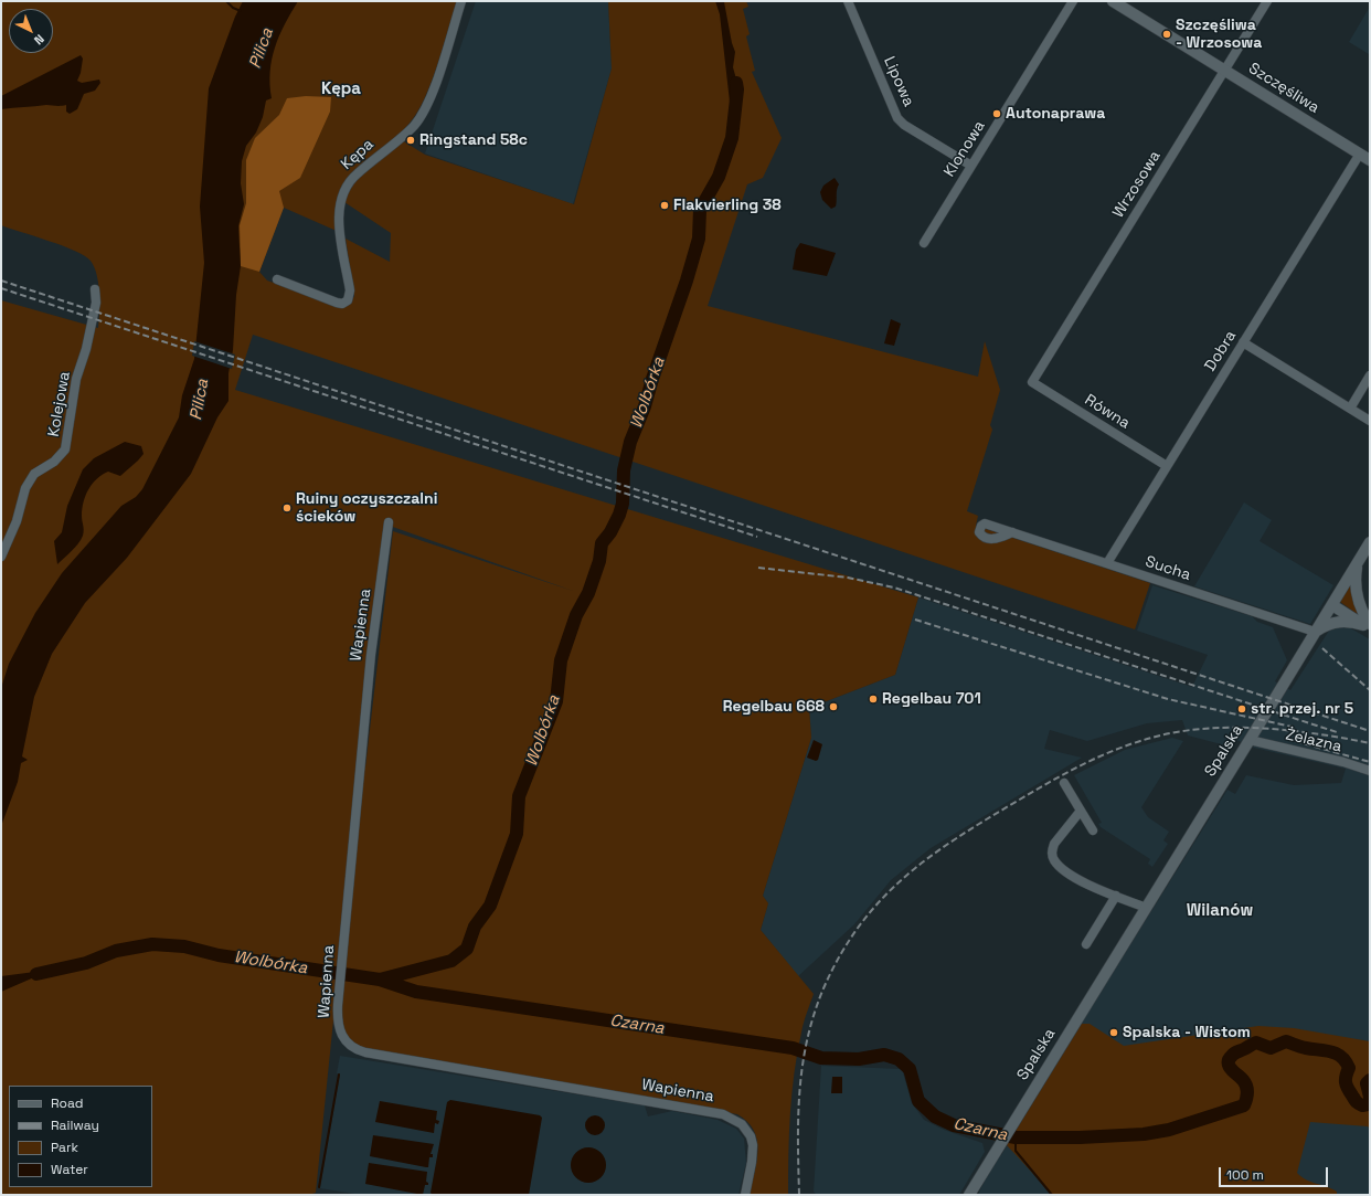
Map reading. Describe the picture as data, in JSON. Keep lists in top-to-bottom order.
{
  "streets": {
    "street": [
      "Lipowa",
      "Szczęśliwa",
      "Klonowa",
      "Kępa",
      "Wrzosowa",
      "Dobra",
      "Kolejowa",
      "Równa",
      "Sucha",
      "Wapienna",
      "Żelazna",
      "Spalska"
    ]
  },
  "crossings": [
    ["Lipowa", "Klonowa"],
    ["Szczęśliwa", "Wrzosowa"],
    ["Szczęśliwa", "Dobra"],
    ["Wrzosowa", "Równa"],
    ["Dobra", "Równa"],
    ["Dobra", "Sucha"],
    ["Sucha", "Spalska"],
    ["Żelazna", "Spalska"]
  ],
  "districts": ["Kępa", "Wilanów"],
  "water": ["Pilica", "Wolbórka", "Czarna"],
  "places": [
    "Szczęśliwa - Wrzosowa",
    "Autonaprawa",
    "Ringstand 58c",
    "Flakvierling 38",
    "Ruiny oczyszczalni ścieków",
    "Regelbau 701",
    "Regelbau 668",
    "str. przej. nr 5",
    "Spalska - Wistom"
  ],
  "legend": [
    "Road",
    "Railway",
    "Park",
    "Water"
  ],
  "scale_bar": "100 m",
  "north": "bottom right"
}
